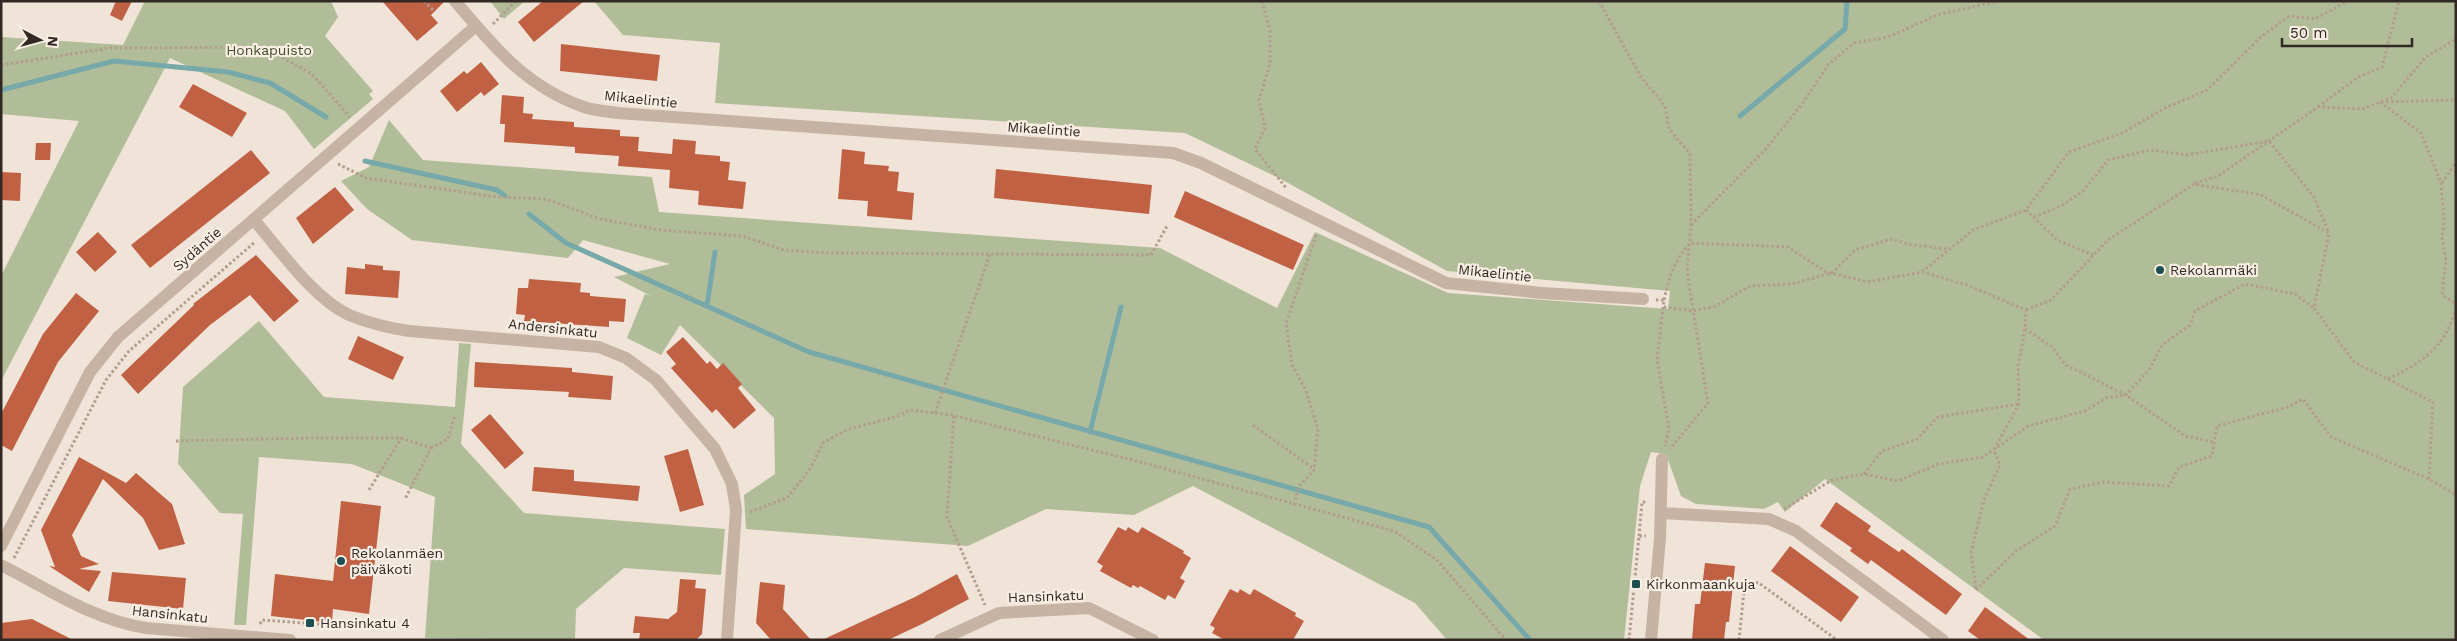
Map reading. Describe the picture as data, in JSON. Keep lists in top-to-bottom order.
{
  "streets": {
    "street": [
      "Mikaelintie",
      "Sydäntie",
      "Andersinkatu",
      "Hansinkatu"
    ]
  },
  "crossings": [
    ["Mikaelintie", "Sydäntie"],
    ["Sydäntie", "Andersinkatu"]
  ],
  "parks": ["Honkapuisto"],
  "places": {
    "other": ["Rekolanmäki", "Rekolanmäen päiväkoti"],
    "transit": ["Kirkonmaankuja", "Hansinkatu 4"]
  },
  "scale_bar": "50 m",
  "north": "right"
}
